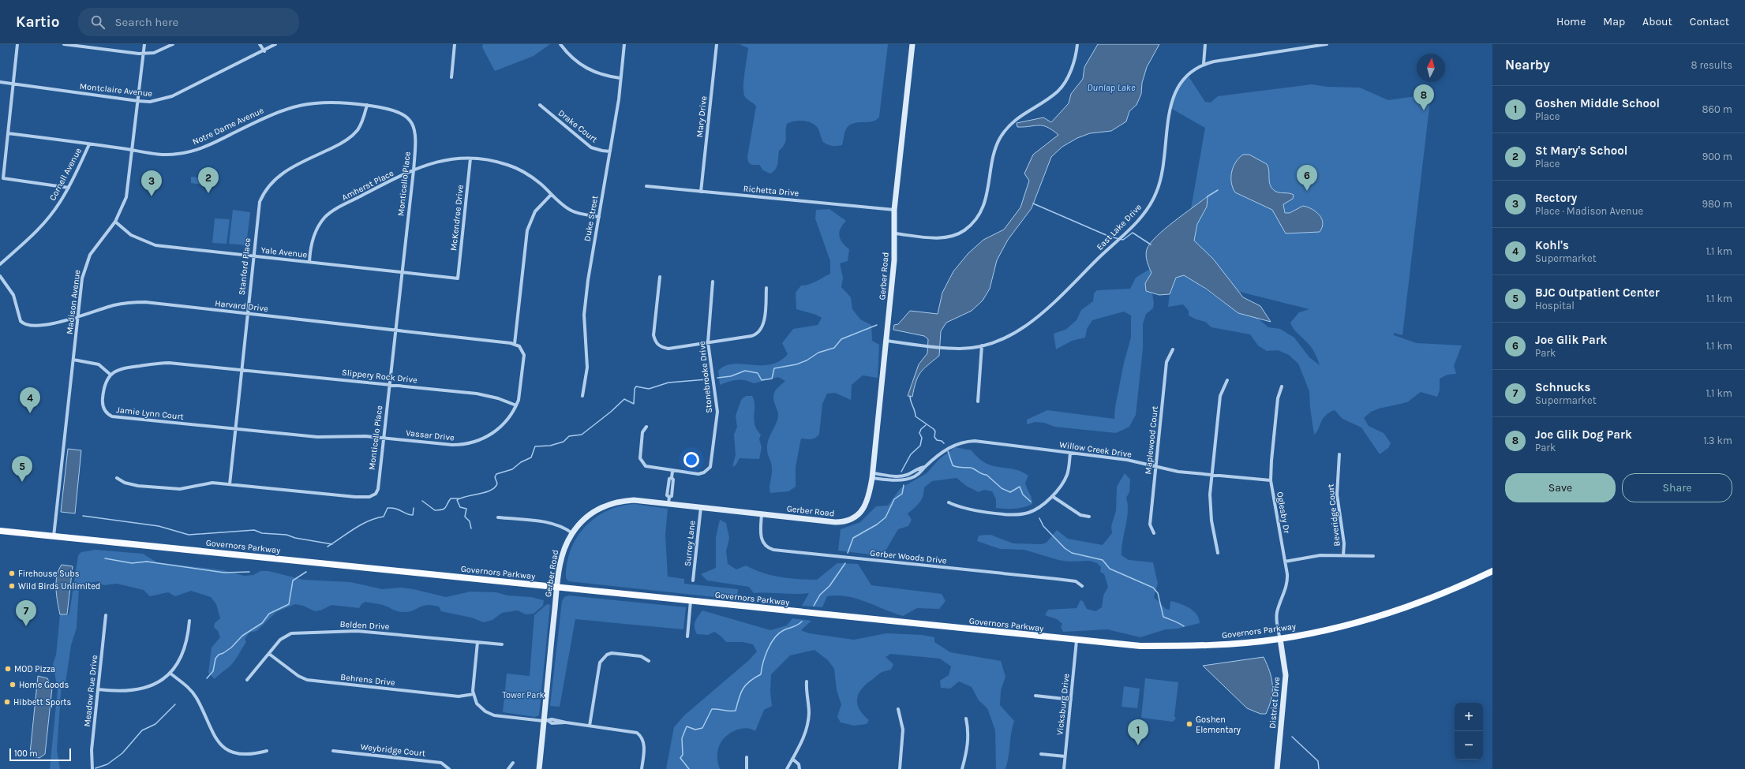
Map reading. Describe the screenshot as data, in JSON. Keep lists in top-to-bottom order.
{
  "streets": {
    "main road": ["Governors Parkway"],
    "street": [
      "Montclaire Avenue",
      "Mary Drive",
      "Notre Dame Avenue",
      "Drake Court",
      "Cornell Avenue",
      "Monticello Place",
      "Amherst Place",
      "Richetta Drive",
      "McKendree Drive",
      "Duke Street",
      "East Lake Drive",
      "Yale Avenue",
      "Stanford Place",
      "Gerber Road",
      "Madison Avenue",
      "Harvard Drive",
      "Slippery Rock Drive",
      "Stonebrooke Drive",
      "Jamie Lynn Court",
      "Vassar Drive",
      "Maplewood Court",
      "Willow Creek Drive",
      "Oglesby Dr",
      "Beveridge Court",
      "Surrey Lane",
      "Gerber Woods Drive",
      "Belden Drive",
      "Behrens Drive",
      "Meadow Rue Drive",
      "District Drive",
      "Vicksburg Drive",
      "Weybridge Court"
    ]
  },
  "crossings": [
    ["Montclaire Avenue", "Madison Avenue"],
    ["Mary Drive", "Richetta Drive"],
    ["Notre Dame Avenue", "Cornell Avenue"],
    ["Notre Dame Avenue", "Monticello Place"],
    ["Notre Dame Avenue", "Stanford Place"],
    ["Notre Dame Avenue", "Madison Avenue"],
    ["Drake Court", "Duke Street"],
    ["Monticello Place", "Amherst Place"],
    ["Monticello Place", "Yale Avenue"],
    ["Monticello Place", "Stanford Place"],
    ["Monticello Place", "Harvard Drive"],
    ["Monticello Place", "Slippery Rock Drive"],
    ["Monticello Place", "Vassar Drive"],
    ["Amherst Place", "McKendree Drive"],
    ["Amherst Place", "Duke Street"],
    ["Amherst Place", "Yale Avenue"],
    ["Richetta Drive", "Gerber Road"],
    ["McKendree Drive", "Yale Avenue"],
    ["East Lake Drive", "Gerber Road"],
    ["Yale Avenue", "Stanford Place"],
    ["Yale Avenue", "Madison Avenue"],
    ["Stanford Place", "Harvard Drive"],
    ["Stanford Place", "Slippery Rock Drive"],
    ["Stanford Place", "Jamie Lynn Court"],
    ["Stanford Place", "Vassar Drive"],
    ["Gerber Road", "Willow Creek Drive"],
    ["Gerber Road", "Surrey Lane"],
    ["Gerber Road", "Governors Parkway"],
    ["Gerber Road", "Gerber Woods Drive"],
    ["Madison Avenue", "Harvard Drive"],
    ["Madison Avenue", "Governors Parkway"],
    ["Harvard Drive", "Vassar Drive"],
    ["Slippery Rock Drive", "Vassar Drive"],
    ["Jamie Lynn Court", "Vassar Drive"],
    ["Maplewood Court", "Willow Creek Drive"],
    ["Willow Creek Drive", "Oglesby Dr"],
    ["Oglesby Dr", "Governors Parkway"],
    ["Oglesby Dr", "District Drive"],
    ["Governors Parkway", "District Drive"],
    ["Governors Parkway", "Vicksburg Drive"],
    ["Belden Drive", "Behrens Drive"]
  ],
  "water": ["Dunlap Lake"],
  "parks": ["Tower Park"],
  "places": [
    "Firehouse Subs",
    "Wild Birds Unlimited",
    "MOD Pizza",
    "Home Goods",
    "Hibbett Sports",
    "Goshen Elementary"
  ],
  "scale_bar": "100 m",
  "north": "top",
  "page": {
    "header": "Kartio",
    "search": "Search here",
    "nav": [
      "Home",
      "Map",
      "About",
      "Contact"
    ],
    "heading": ["Nearby", "8 results"],
    "pins": [
      "8",
      "6",
      "2",
      "3",
      "4",
      "5",
      "7",
      "1"
    ],
    "list": [
      {
        "mark": "1",
        "name": "Goshen Middle School",
        "note": "Place",
        "value": "860 m"
      },
      {
        "mark": "2",
        "name": "St Mary's School",
        "note": "Place",
        "value": "900 m"
      },
      {
        "mark": "3",
        "name": "Rectory",
        "note": "Place · Madison Avenue",
        "value": "980 m"
      },
      {
        "mark": "4",
        "name": "Kohl's",
        "note": "Supermarket",
        "value": "1.1 km"
      },
      {
        "mark": "5",
        "name": "BJC Outpatient Center",
        "note": "Hospital",
        "value": "1.1 km"
      },
      {
        "mark": "6",
        "name": "Joe Glik Park",
        "note": "Park",
        "value": "1.1 km"
      },
      {
        "mark": "7",
        "name": "Schnucks",
        "note": "Supermarket",
        "value": "1.1 km"
      },
      {
        "mark": "8",
        "name": "Joe Glik Dog Park",
        "note": "Park",
        "value": "1.3 km"
      }
    ],
    "buttons": ["Save", "Share"],
    "map_buttons": ["+", "−"],
    "scale": "100 m"
  }
}
